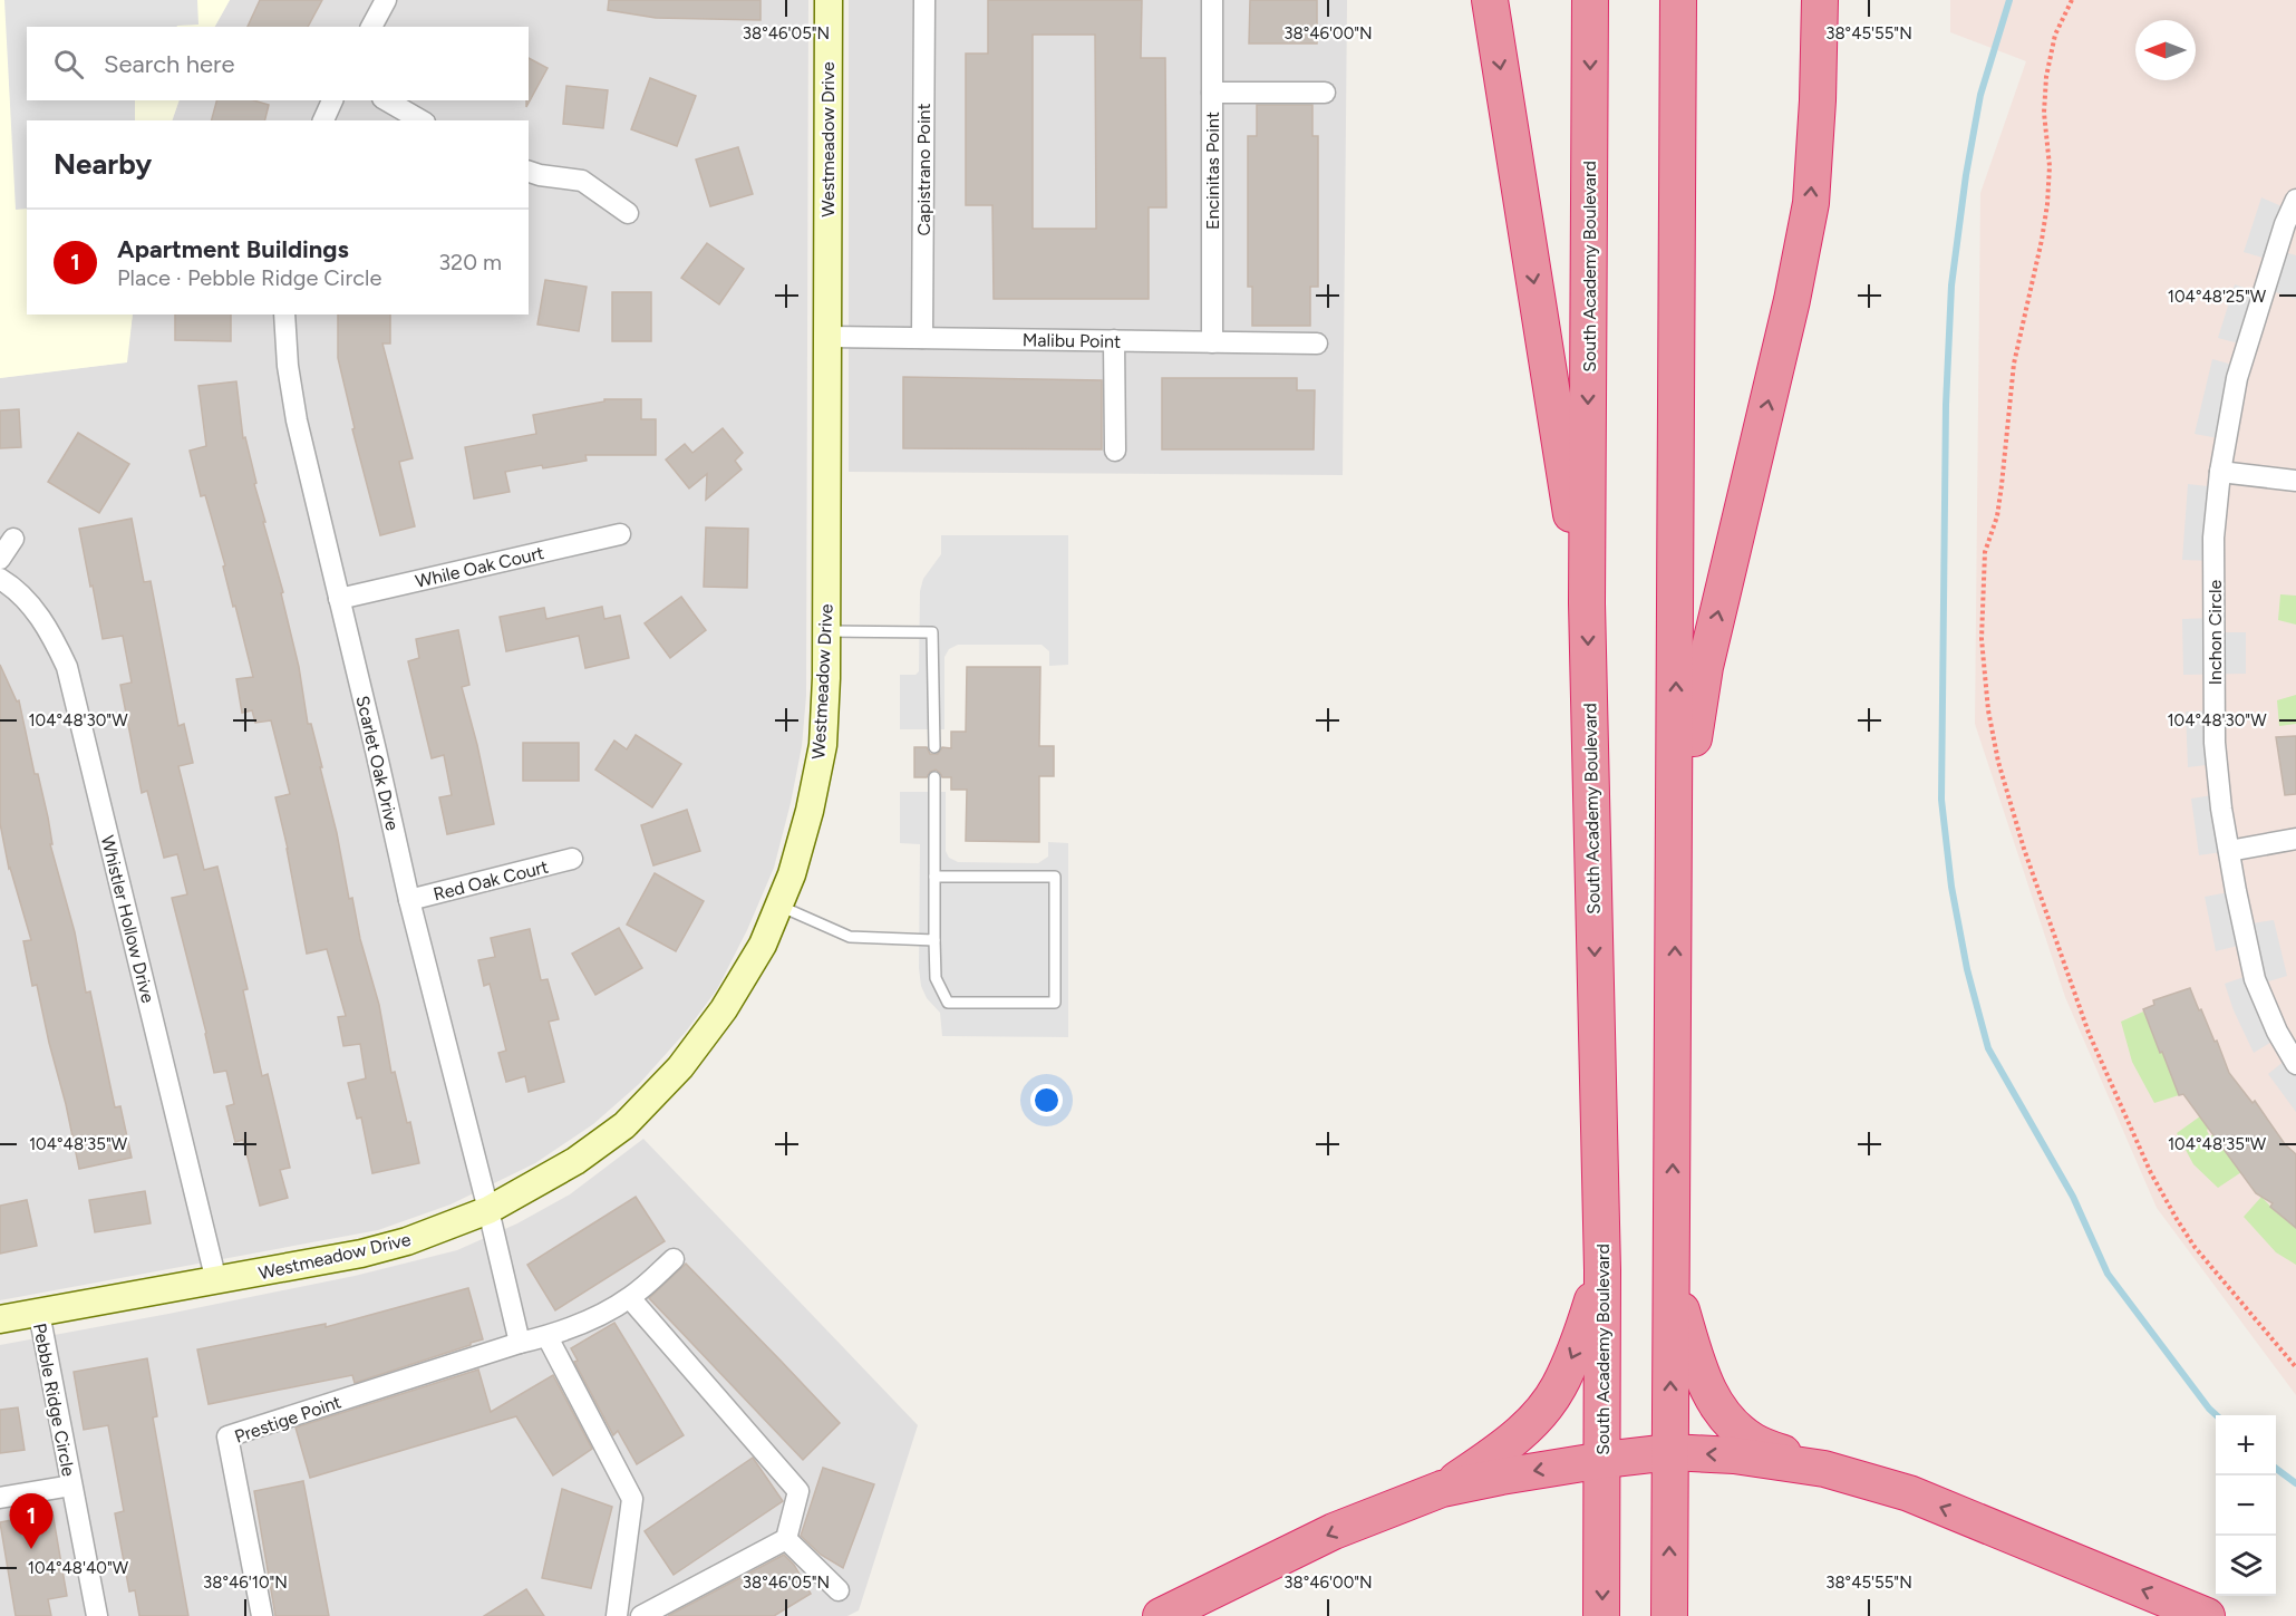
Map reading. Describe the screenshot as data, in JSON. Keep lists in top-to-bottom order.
{
  "streets": {
    "highway": ["South Academy Boulevard"],
    "street": [
      "Westmeadow Drive",
      "Capistrano Point",
      "Encinitas Point",
      "Malibu Point",
      "While Oak Court",
      "Inchon Circle",
      "Scarlet Oak Drive",
      "Red Oak Court",
      "Whistler Hollow Drive",
      "Pebble Ridge Circle",
      "Prestige Point"
    ]
  },
  "crossings": [
    ["Westmeadow Drive", "Malibu Point"],
    ["Westmeadow Drive", "Scarlet Oak Drive"],
    ["Westmeadow Drive", "Whistler Hollow Drive"],
    ["Westmeadow Drive", "Pebble Ridge Circle"],
    ["Capistrano Point", "Malibu Point"],
    ["Encinitas Point", "Malibu Point"],
    ["While Oak Court", "Scarlet Oak Drive"],
    ["Scarlet Oak Drive", "Red Oak Court"]
  ],
  "north": "left",
  "page": {
    "search": "Search here",
    "heading": "Nearby",
    "list": [
      {
        "mark": "1",
        "name": "Apartment Buildings",
        "note": "Place · Pebble Ridge Circle",
        "value": "320 m"
      }
    ],
    "map_buttons": ["+", "−"],
    "pins": "1"
  },
  "coordinates": [
    "38°46'05\"N",
    "38°46'00\"N",
    "38°45'55\"N",
    "104°48'25\"W",
    "104°48'30\"W",
    "104°48'35\"W",
    "104°48'40\"W",
    "38°46'10\"N"
  ]
}
